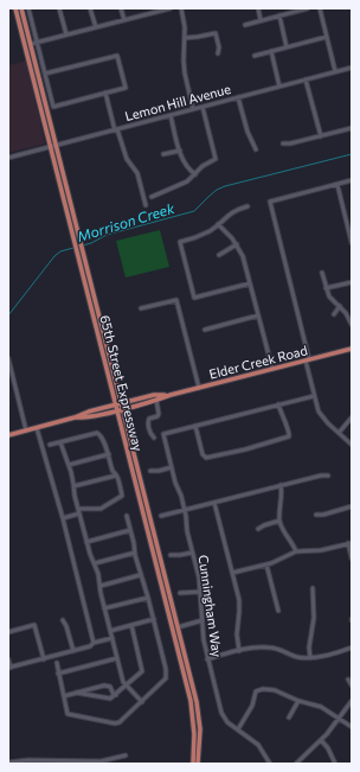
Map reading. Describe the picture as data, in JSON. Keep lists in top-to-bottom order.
{
  "streets": {
    "main road": ["Elder Creek Road", "65th Street Expressway"],
    "street": ["Lemon Hill Avenue", "Cunningham Way"]
  },
  "crossings": [
    ["Lemon Hill Avenue", "65th Street Expressway"],
    ["Elder Creek Road", "65th Street Expressway"]
  ],
  "water": ["Morrison Creek"]
}
